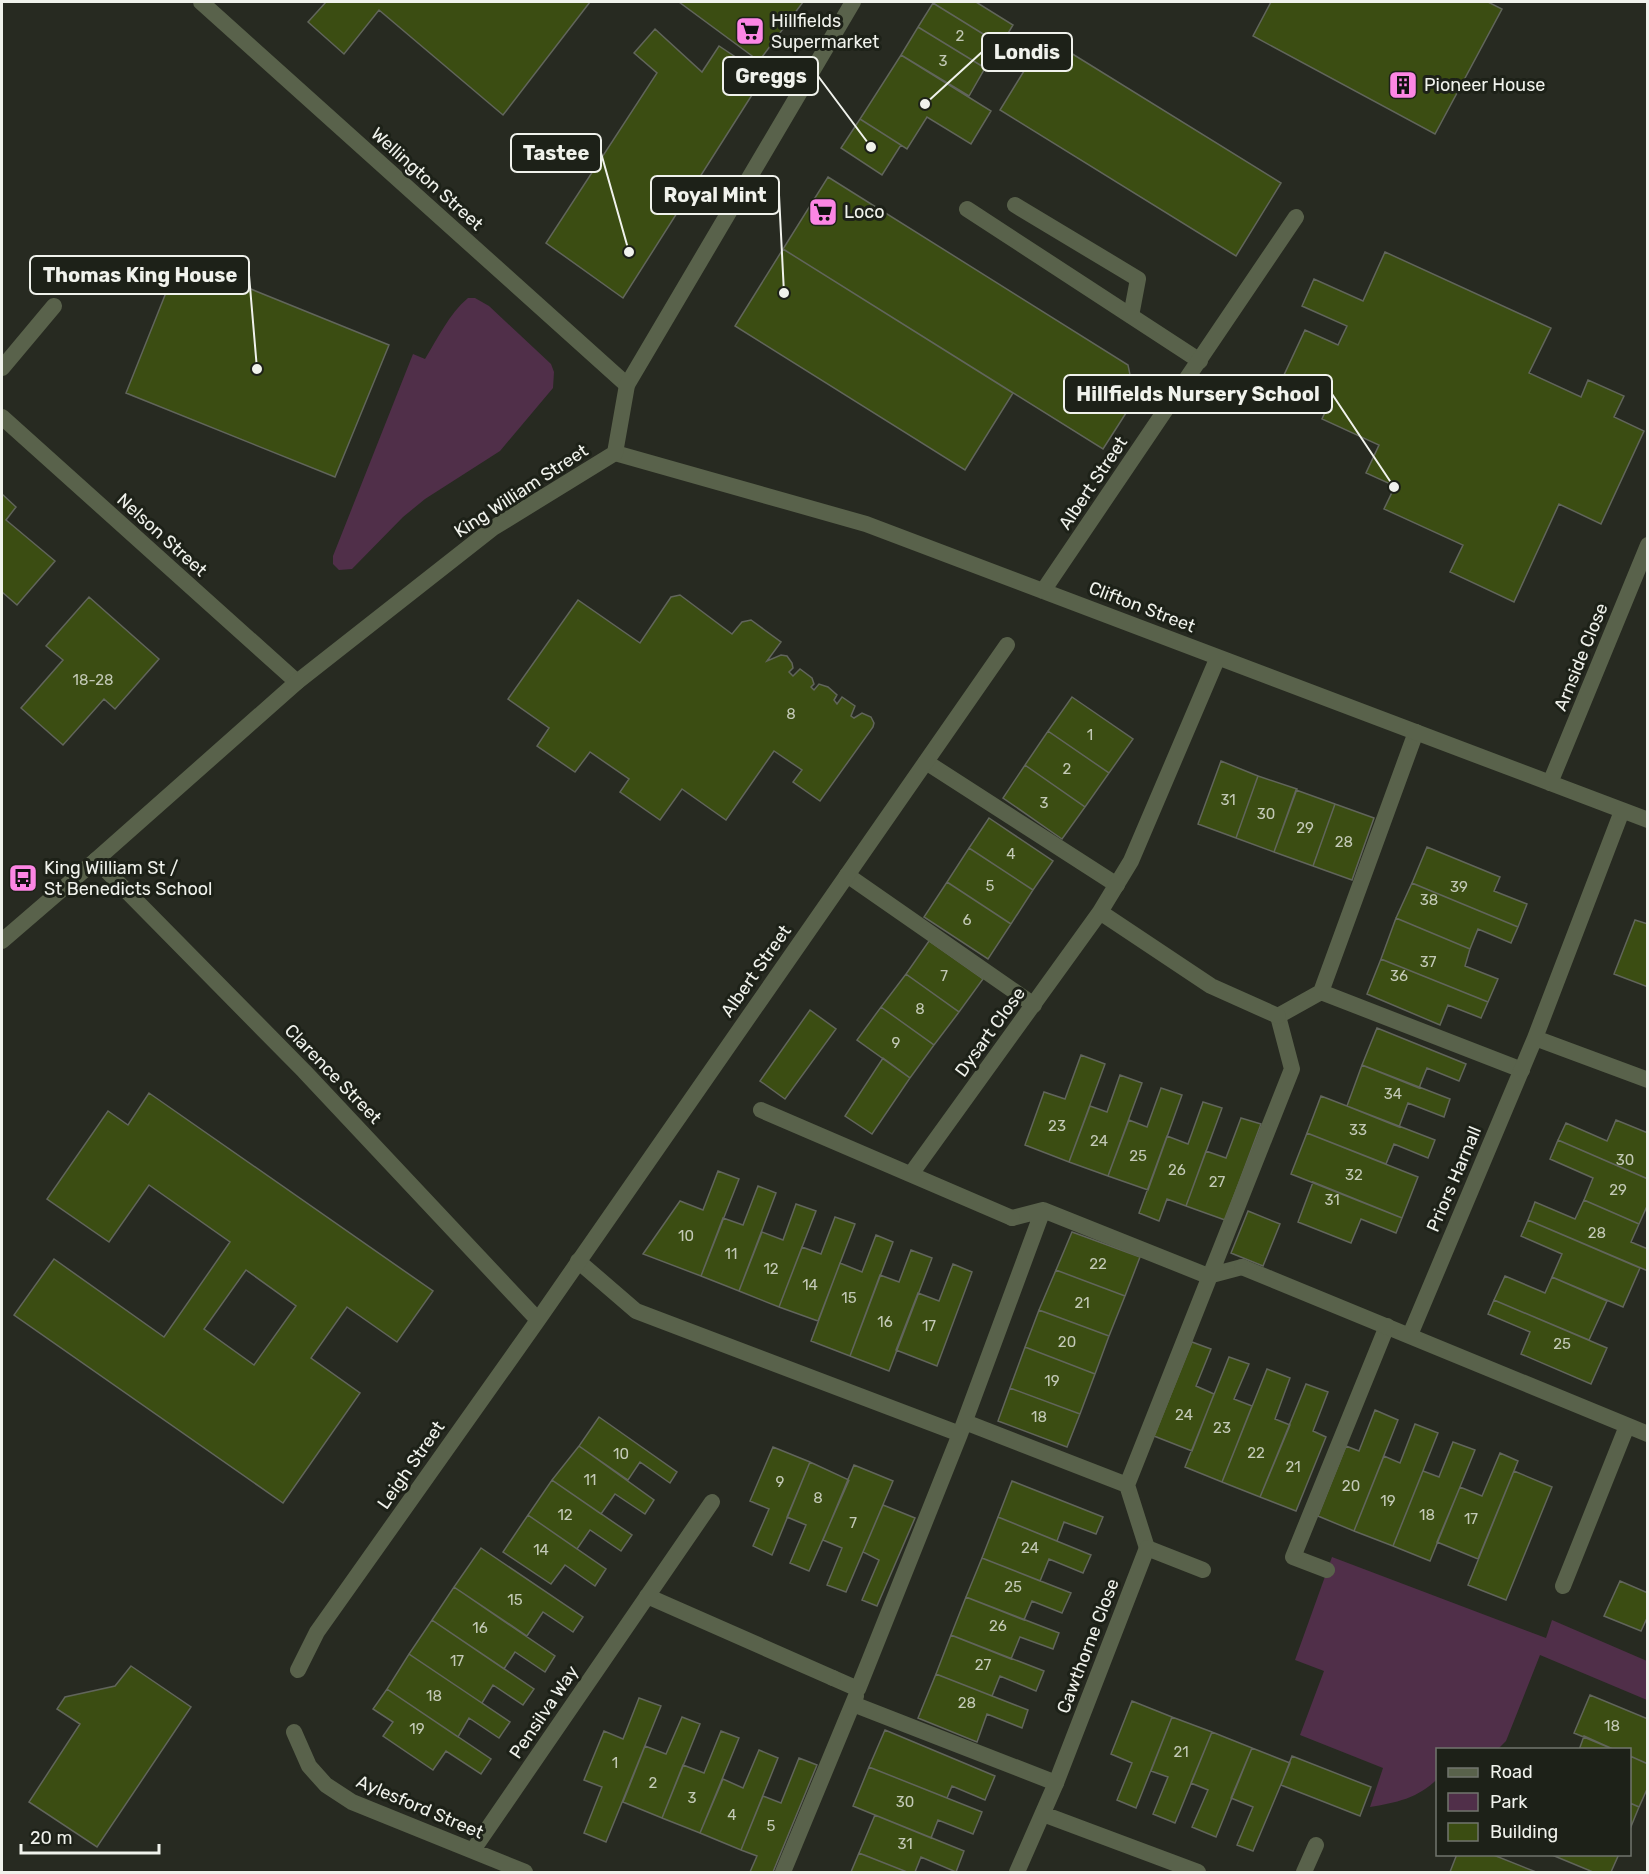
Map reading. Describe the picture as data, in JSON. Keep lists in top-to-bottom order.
{
  "streets": {
    "street": [
      "Wellington Street",
      "Albert Street",
      "King William Street",
      "Nelson Street",
      "Clifton Street",
      "Arnside Close",
      "Dysart Close",
      "Clarence Street",
      "Priors Harnall",
      "Leigh Street",
      "Cawthorne Close",
      "Pensilva Way",
      "Aylesford Street"
    ]
  },
  "crossings": [
    ["Wellington Street", "King William Street"],
    ["Albert Street", "Clifton Street"],
    ["Albert Street", "Clarence Street"],
    ["Albert Street", "Leigh Street"],
    ["King William Street", "Nelson Street"],
    ["King William Street", "Clifton Street"],
    ["King William Street", "Clarence Street"],
    ["Clifton Street", "Arnside Close"],
    ["Clifton Street", "Dysart Close"],
    ["Clifton Street", "Priors Harnall"],
    ["Clarence Street", "Leigh Street"],
    ["Pensilva Way", "Aylesford Street"]
  ],
  "places": {
    "supermarket": ["Hillfields Supermarket", "Loco"],
    "building": ["Pioneer House"],
    "other": [
      "Londis",
      "Greggs",
      "Tastee",
      "Royal Mint",
      "Thomas King House",
      "Hillfields Nursery School"
    ],
    "bus stop": ["King William St / St Benedicts School"]
  },
  "house_numbers": [
    "2",
    "3",
    "18-28",
    "8",
    "1",
    "2",
    "31",
    "3",
    "30",
    "29",
    "28",
    "4",
    "5",
    "39",
    "38",
    "6",
    "37",
    "7",
    "36",
    "8",
    "9",
    "34",
    "23",
    "33",
    "24",
    "25",
    "30",
    "26",
    "32",
    "27",
    "29",
    "31",
    "28",
    "10",
    "11",
    "22",
    "12",
    "14",
    "15",
    "21",
    "16",
    "17",
    "20",
    "25",
    "19",
    "24",
    "18",
    "23",
    "22",
    "10",
    "21",
    "11",
    "9",
    "20",
    "8",
    "19",
    "12",
    "18",
    "17",
    "7",
    "24",
    "14",
    "25",
    "15",
    "26",
    "16",
    "17",
    "27",
    "18",
    "28",
    "18",
    "19",
    "21",
    "1",
    "2",
    "3",
    "30",
    "4",
    "5",
    "31"
  ],
  "legend": ["Road", "Park", "Building"],
  "scale_bar": "20 m"
}
